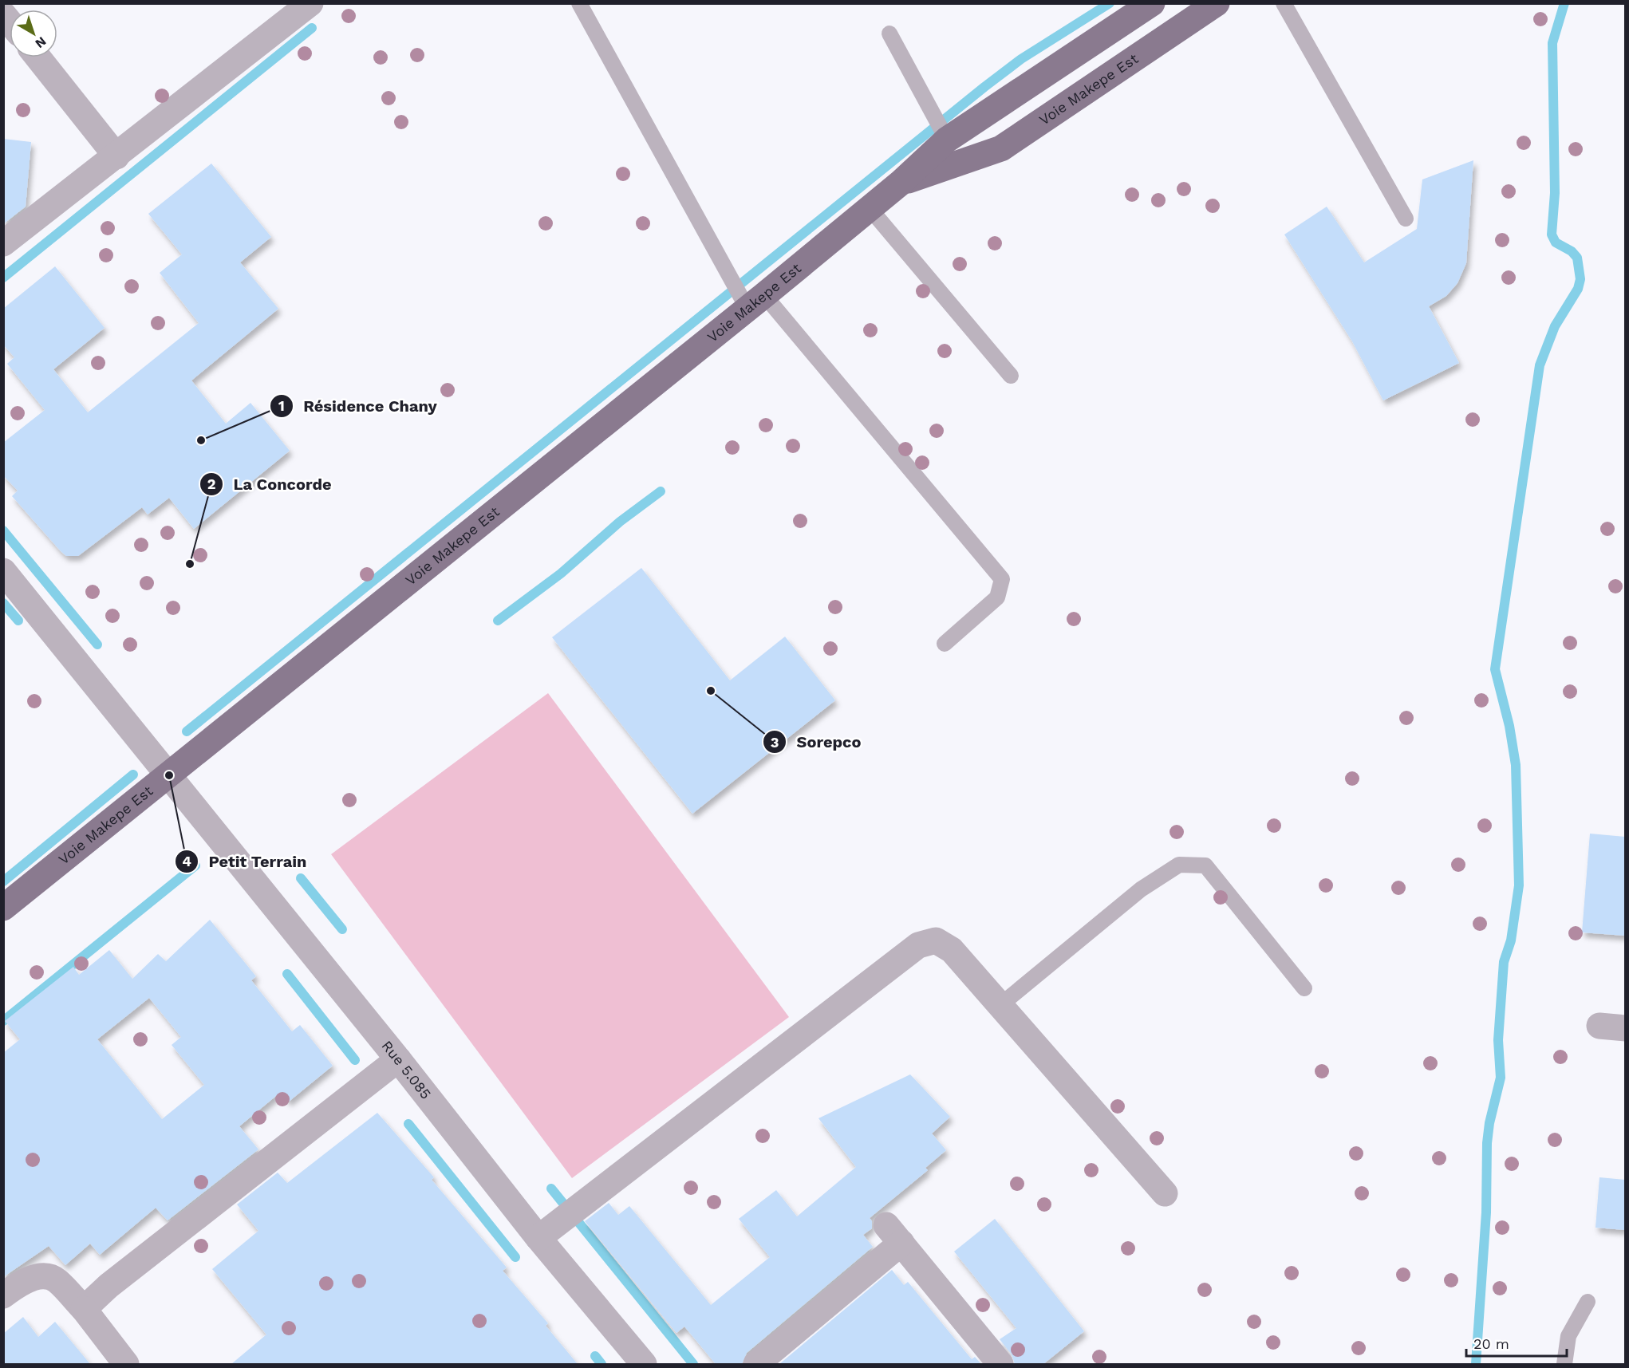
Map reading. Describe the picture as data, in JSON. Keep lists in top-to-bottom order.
{
  "streets": {
    "main road": ["Voie Makepe Est"],
    "street": ["Rue 5.085"]
  },
  "crossings": [
    ["Voie Makepe Est", "Rue 5.085"]
  ],
  "places": [
    "Résidence Chany",
    "La Concorde",
    "Sorepco",
    "Petit Terrain"
  ],
  "scale_bar": "20 m",
  "north": "bottom right"
}
